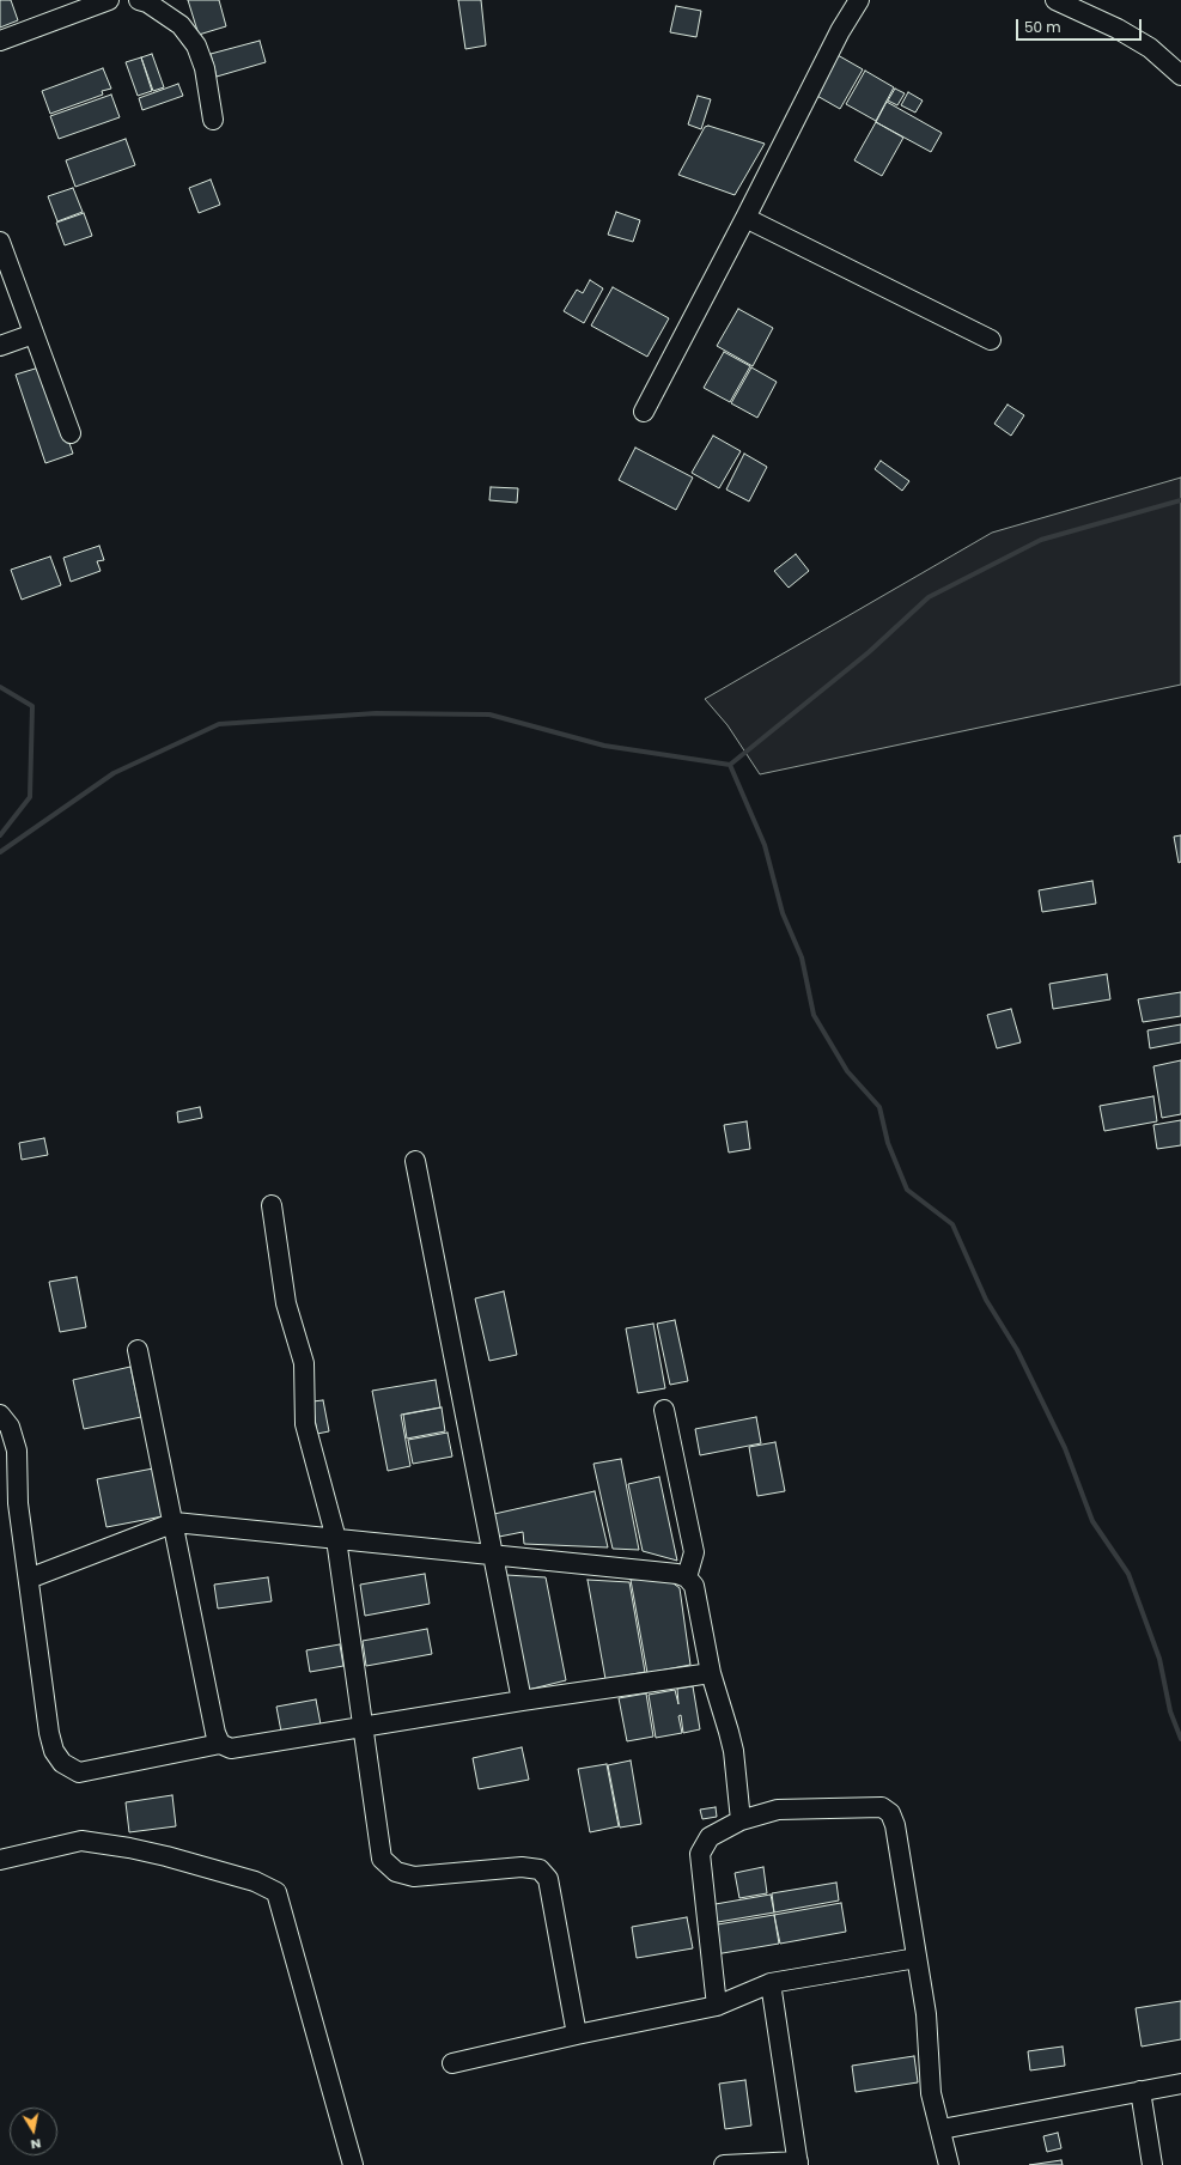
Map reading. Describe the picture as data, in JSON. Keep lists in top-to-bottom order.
{
  "scale_bar": "50 m",
  "north": "bottom"
}
